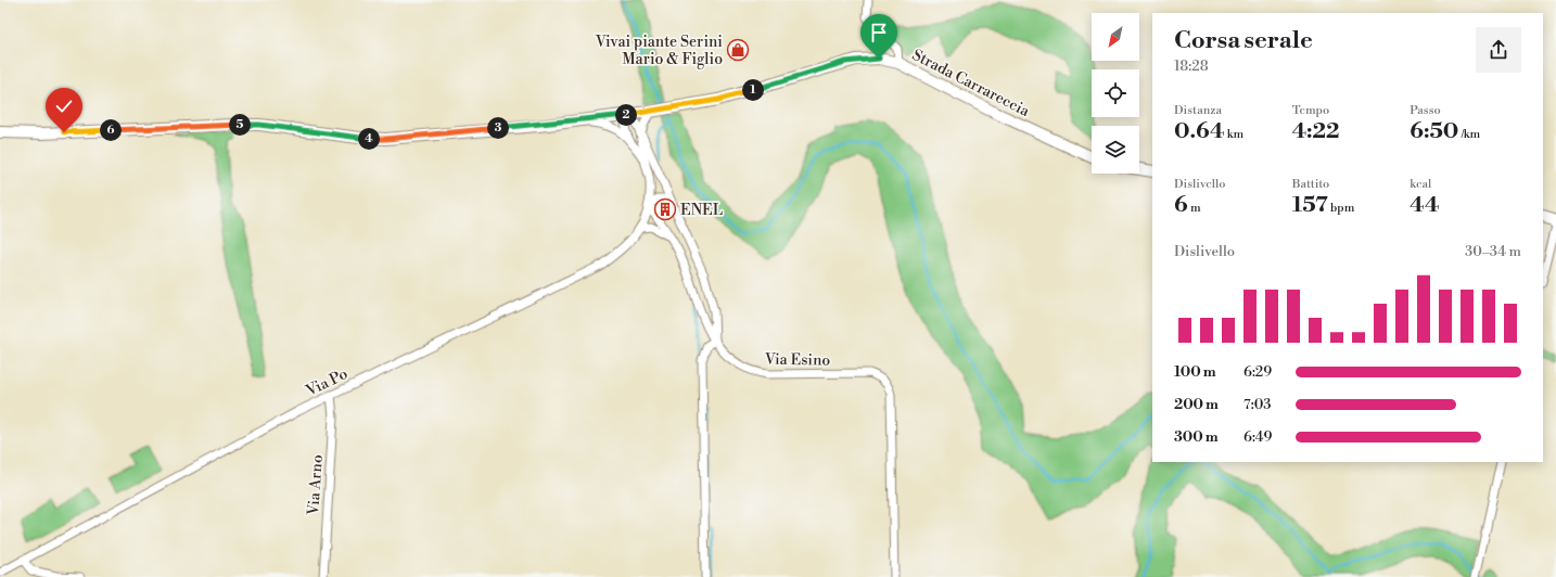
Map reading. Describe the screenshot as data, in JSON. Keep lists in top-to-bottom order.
{
  "streets": {
    "main road": ["Strada Carrareccia"],
    "street": ["Via Esino", "Via Po", "Via Arno"]
  },
  "crossings": [
    ["Via Esino", "Via Po"],
    ["Via Po", "Via Arno"]
  ],
  "places": {
    "shop": ["Vivai piante Serini Mario & Figlio"],
    "building": ["ENEL"]
  },
  "north": "bottom left",
  "page": {
    "heading": ["Corsa serale", "18:28"],
    "pins": [
      "1",
      "2",
      "5",
      "3",
      "6",
      "4"
    ],
    "stats": [
      ["Distanza", "0.64 km"],
      ["Tempo", "4:22"],
      ["Passo", "6:50 /km"],
      ["Dislivello", "6 m"],
      ["Battito", "157 bpm"],
      ["kcal", "44"]
    ],
    "chart": ["Dislivello", "30–34 m"],
    "list": [
      {
        "name": "100 m",
        "note": "6:29"
      },
      {
        "name": "200 m",
        "note": "7:03"
      },
      {
        "name": "300 m",
        "note": "6:49"
      }
    ]
  }
}
